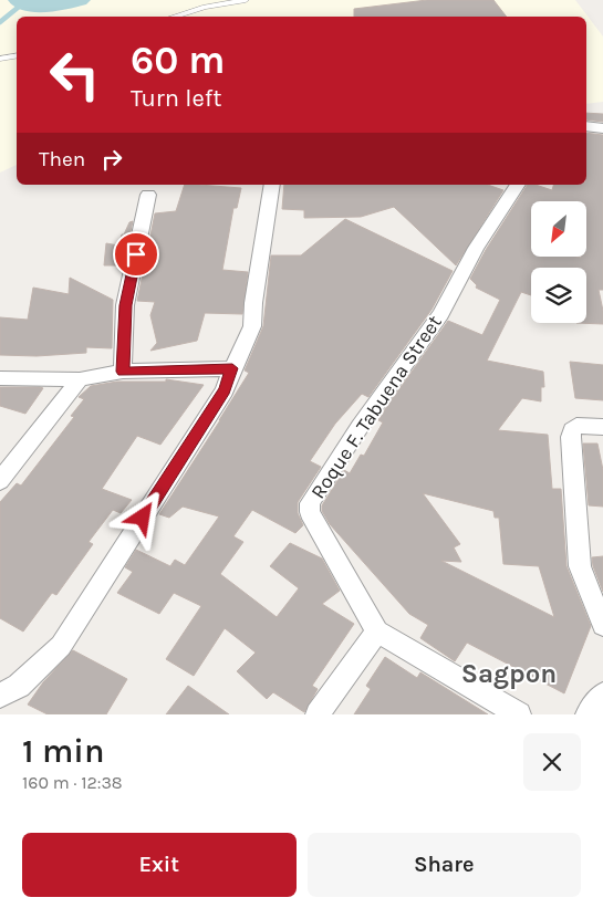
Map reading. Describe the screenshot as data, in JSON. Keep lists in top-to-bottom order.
{
  "streets": {
    "street": ["Roque F. Tabuena Street"]
  },
  "districts": ["Sagpon"],
  "north": "bottom left",
  "page": {
    "turn": ["60 m", "Turn left"],
    "then": "Then",
    "heading": ["1 min", "160 m · 12:38"],
    "buttons": ["Exit", "Share"]
  }
}
